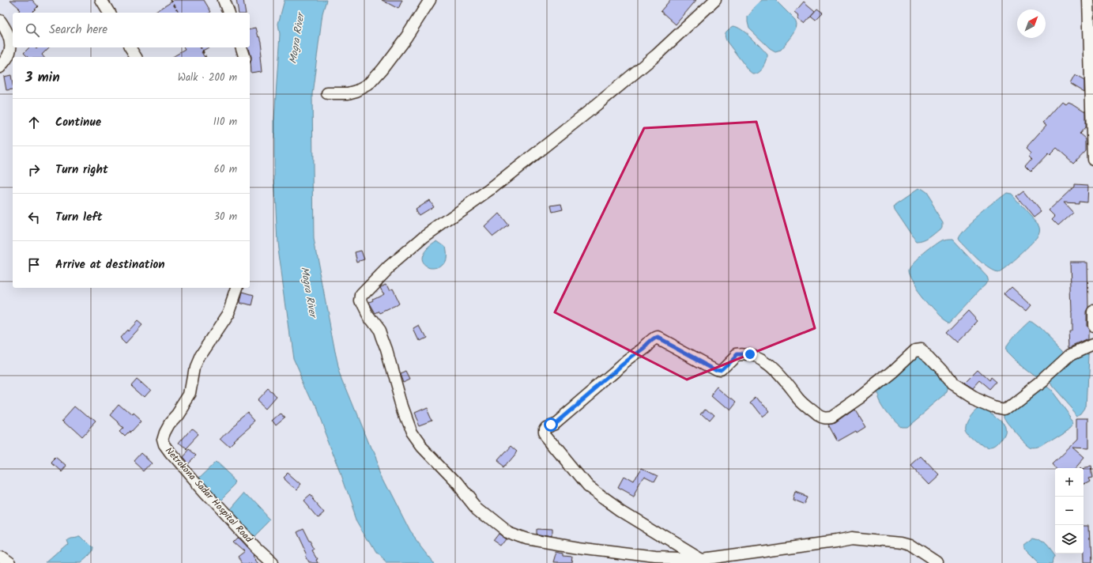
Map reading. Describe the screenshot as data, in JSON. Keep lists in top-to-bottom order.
{
  "streets": {
    "street": ["Netrokona Sadar Hospital Road"]
  },
  "water": ["Mogra River"],
  "north": "top right",
  "page": {
    "search": "Search here",
    "heading": ["3 min", "Walk · 200 m"],
    "list": [
      ["Continue", "110 m"],
      ["Turn right", "60 m"],
      ["Turn left", "30 m"],
      "Arrive at destination"
    ],
    "map_buttons": ["+", "−"]
  }
}
